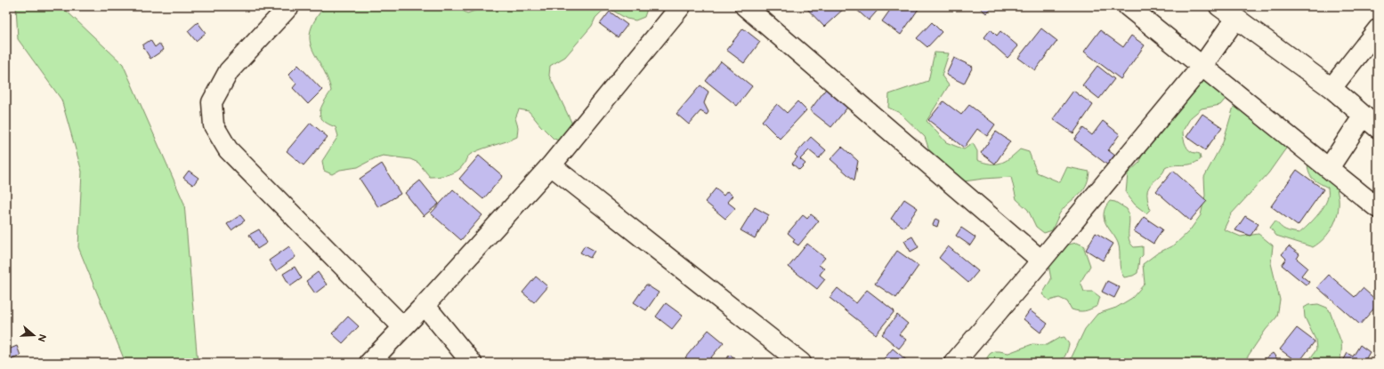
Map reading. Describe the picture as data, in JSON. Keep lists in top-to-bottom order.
{
  "north": "right"
}
